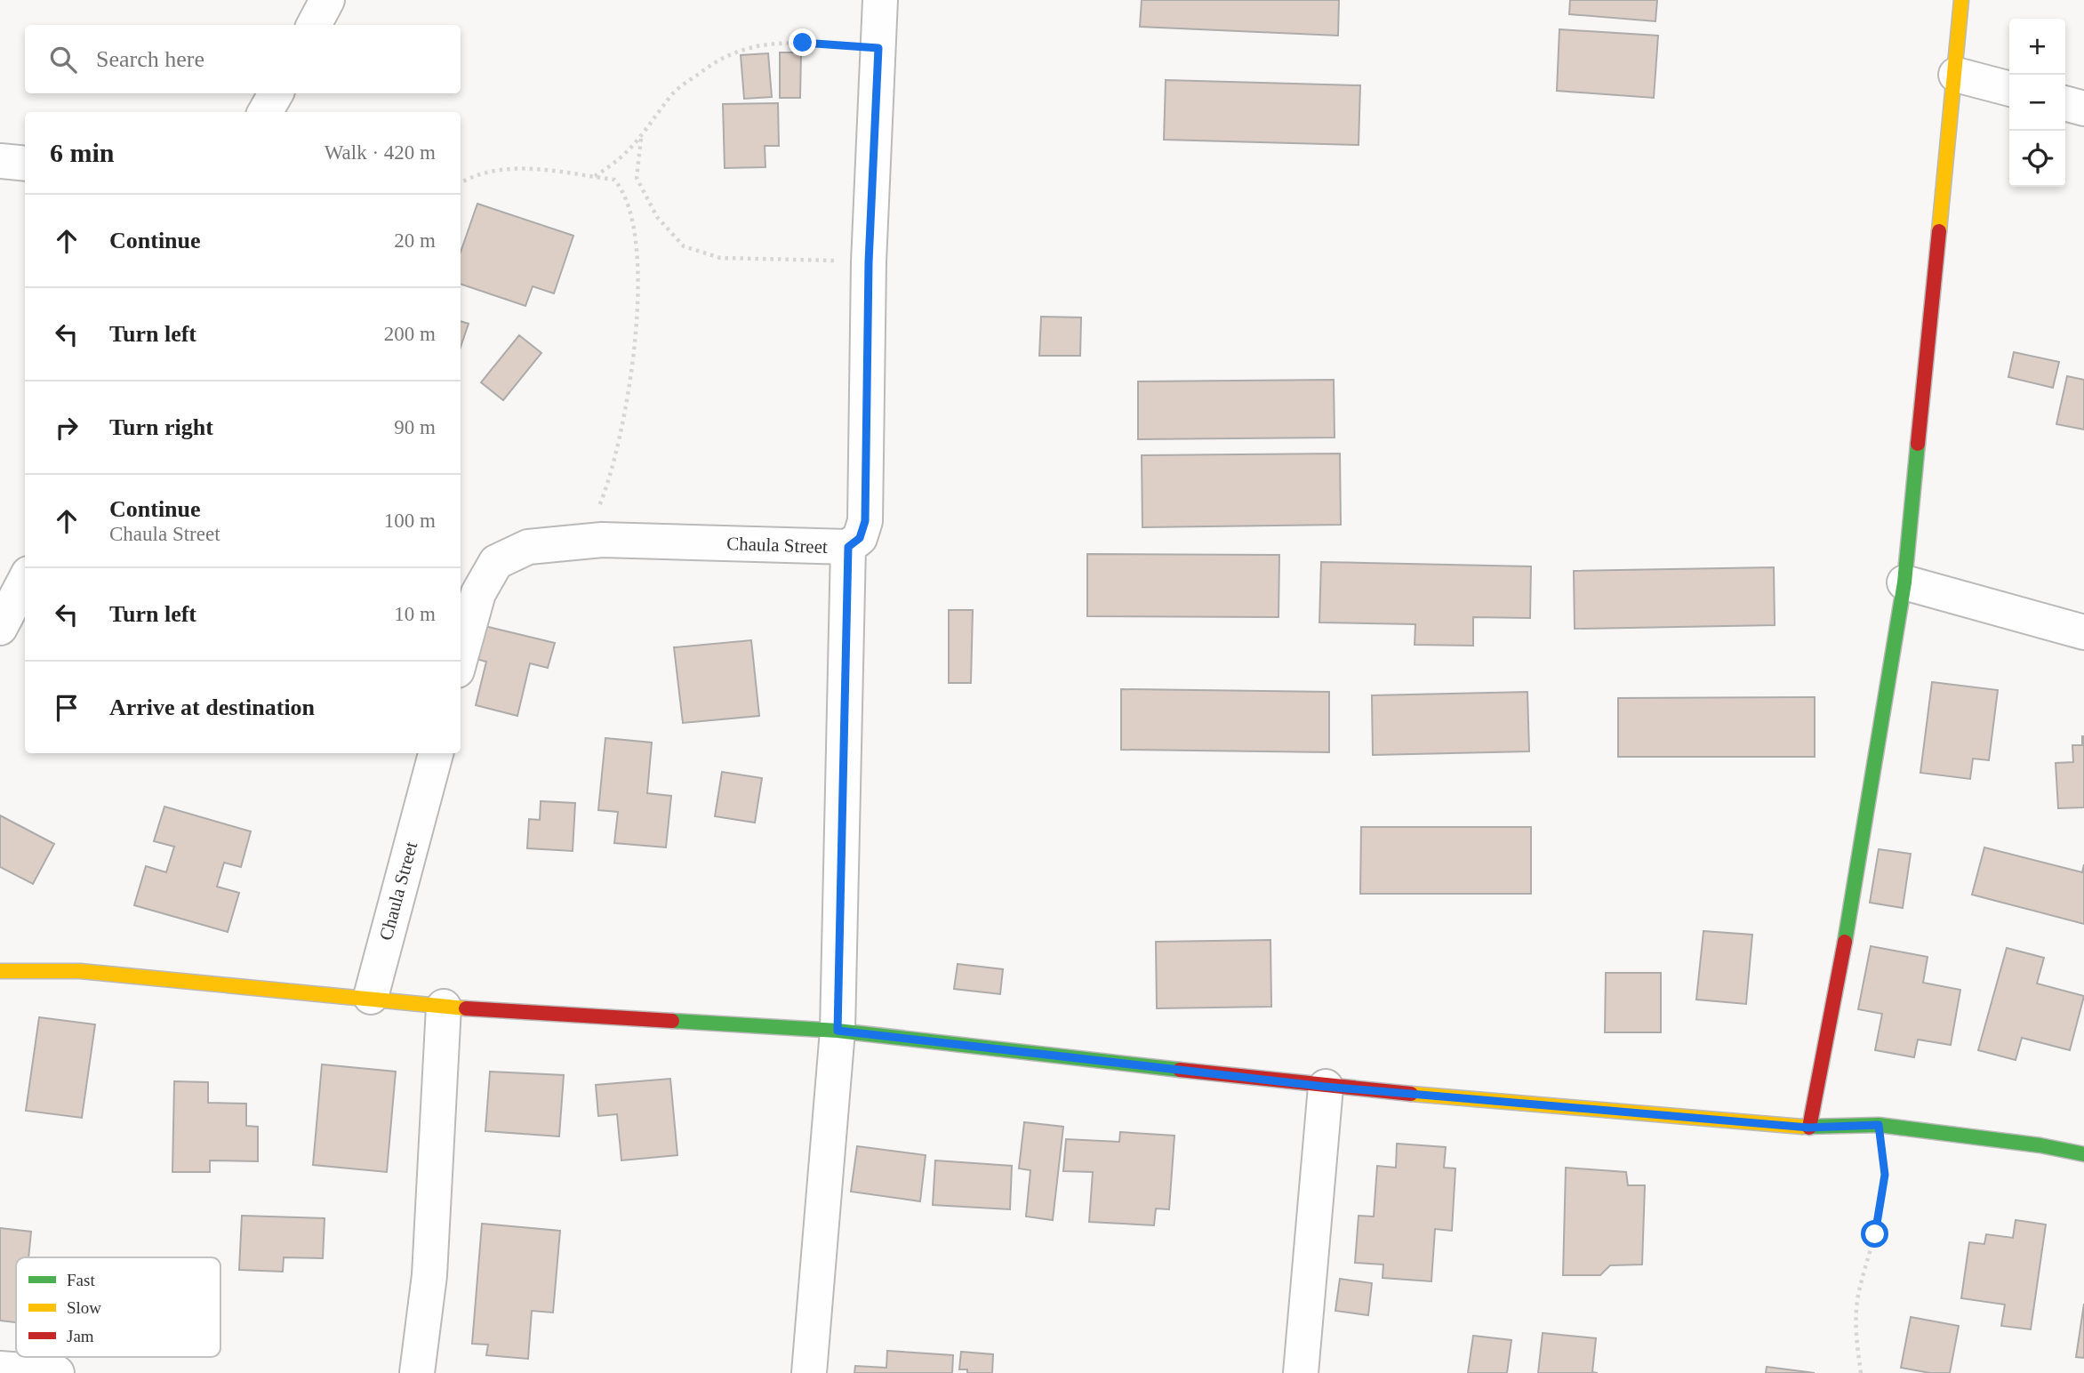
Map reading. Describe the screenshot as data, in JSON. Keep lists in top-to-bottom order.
{
  "streets": {
    "street": ["Chaula Street"]
  },
  "legend": ["Fast", "Slow", "Jam"],
  "page": {
    "map_buttons": ["+", "−"],
    "search": "Search here",
    "heading": ["6 min", "Walk · 420 m"],
    "list": [
      ["Continue", "20 m"],
      ["Turn left", "200 m"],
      ["Turn right", "90 m"],
      ["Continue", "Chaula Street", "100 m"],
      ["Turn left", "10 m"],
      "Arrive at destination"
    ]
  }
}
